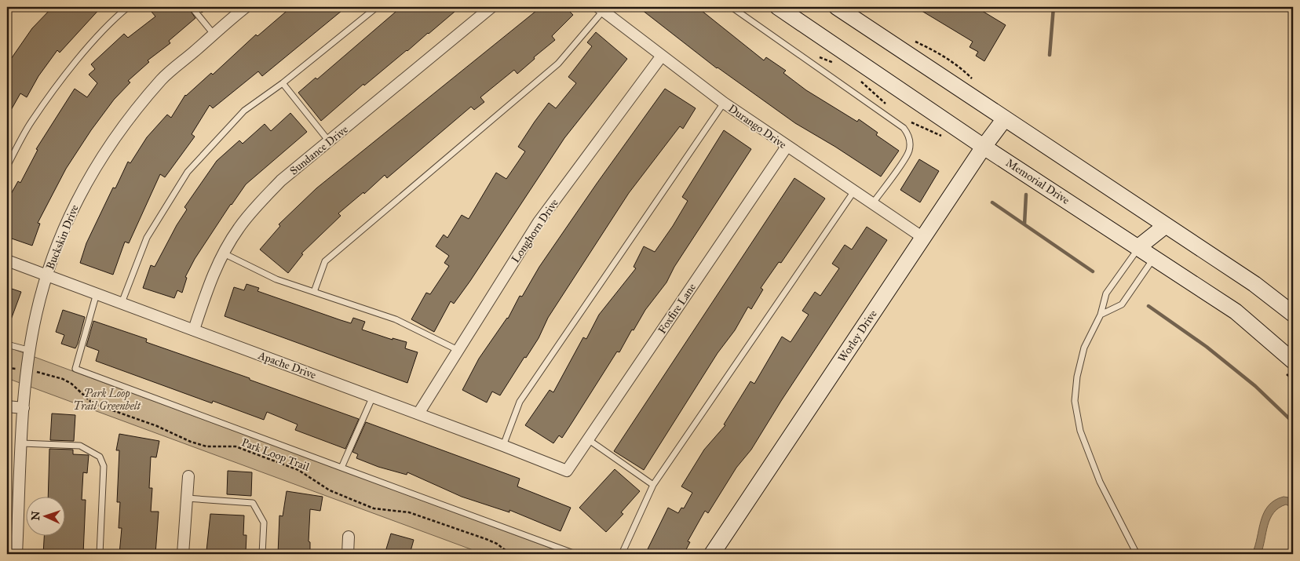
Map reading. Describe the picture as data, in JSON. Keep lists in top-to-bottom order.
{
  "streets": {
    "street": [
      "Durango Drive",
      "Sundance Drive",
      "Memorial Drive",
      "Longhorn Drive",
      "Buckskin Drive",
      "Foxfire Lane",
      "Worley Drive",
      "Apache Drive"
    ],
    "path": ["Park Loop Trail"]
  },
  "crossings": [
    ["Durango Drive", "Longhorn Drive"],
    ["Durango Drive", "Foxfire Lane"],
    ["Durango Drive", "Worley Drive"],
    ["Sundance Drive", "Apache Drive"],
    ["Memorial Drive", "Worley Drive"],
    ["Longhorn Drive", "Apache Drive"],
    ["Buckskin Drive", "Apache Drive"],
    ["Foxfire Lane", "Apache Drive"]
  ],
  "parks": ["Park Loop Trail Greenbelt"],
  "north": "left"
}
